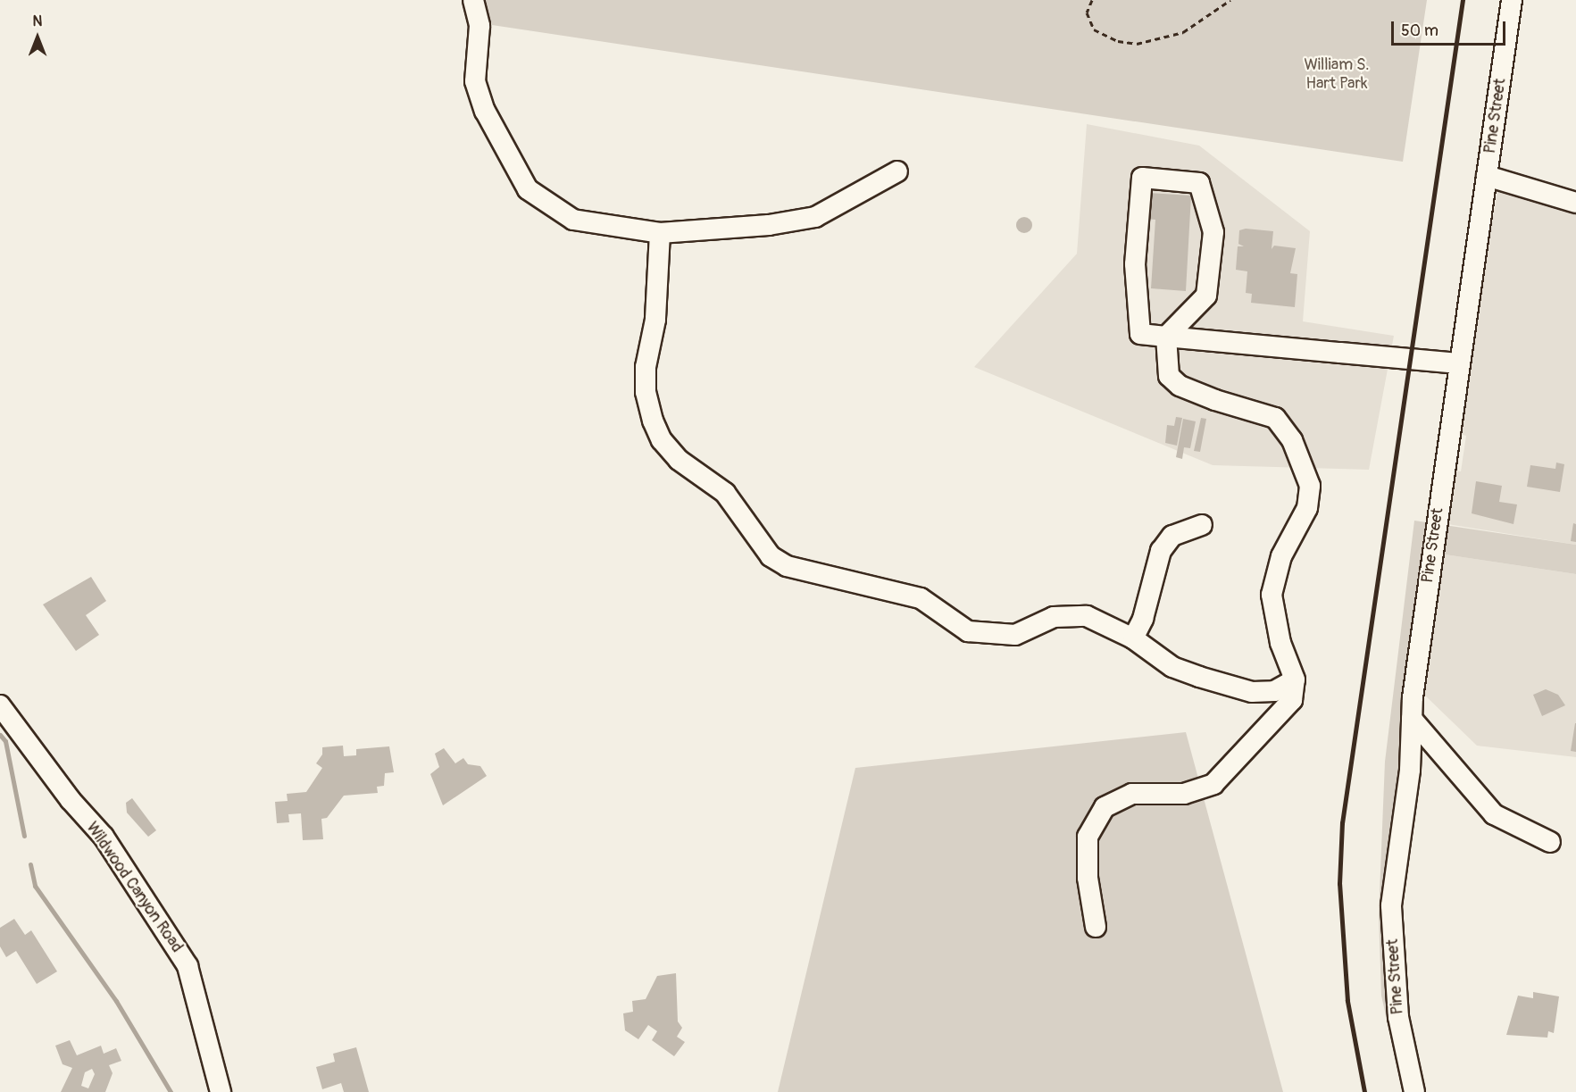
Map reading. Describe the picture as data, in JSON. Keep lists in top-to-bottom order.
{
  "streets": {
    "street": ["Pine Street", "Wildwood Canyon Road"]
  },
  "parks": ["William S. Hart Park"],
  "scale_bar": "50 m",
  "north": "top"
}
